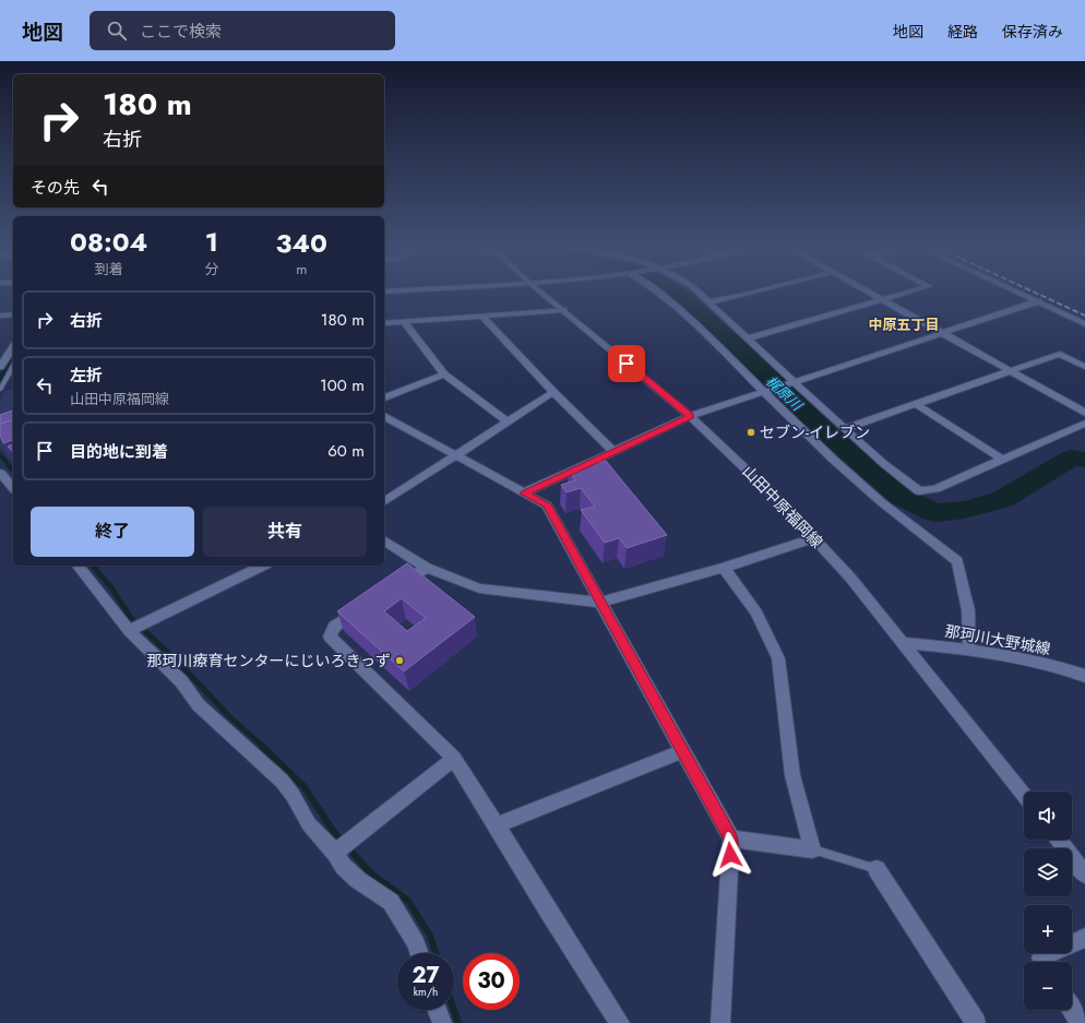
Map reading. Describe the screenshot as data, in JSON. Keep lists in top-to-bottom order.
{
  "streets": {
    "street": ["山田中原福岡線", "那珂川大野城線"]
  },
  "crossings": [
    ["山田中原福岡線", "那珂川大野城線"]
  ],
  "districts": ["中原五丁目"],
  "water": ["梶原川"],
  "places": ["セブン-イレブン", "那珂川療育センターにじいろきっず"],
  "page": {
    "header": "地図",
    "search": "ここで検索",
    "nav": ["地図", "経路", "保存済み"],
    "turn": ["180 m", "右折"],
    "then": "その先",
    "eta": [
      "08:04",
      "到着",
      "1",
      "分",
      "340",
      "m"
    ],
    "list": [
      {
        "name": "右折",
        "value": "180 m"
      },
      {
        "name": "左折",
        "note": "山田中原福岡線",
        "value": "100 m"
      },
      {
        "name": "目的地に到着",
        "value": "60 m"
      }
    ],
    "buttons": ["終了", "共有"],
    "map_buttons": ["+", "−"],
    "speed": "27 km/h",
    "limit": "30"
  }
}
